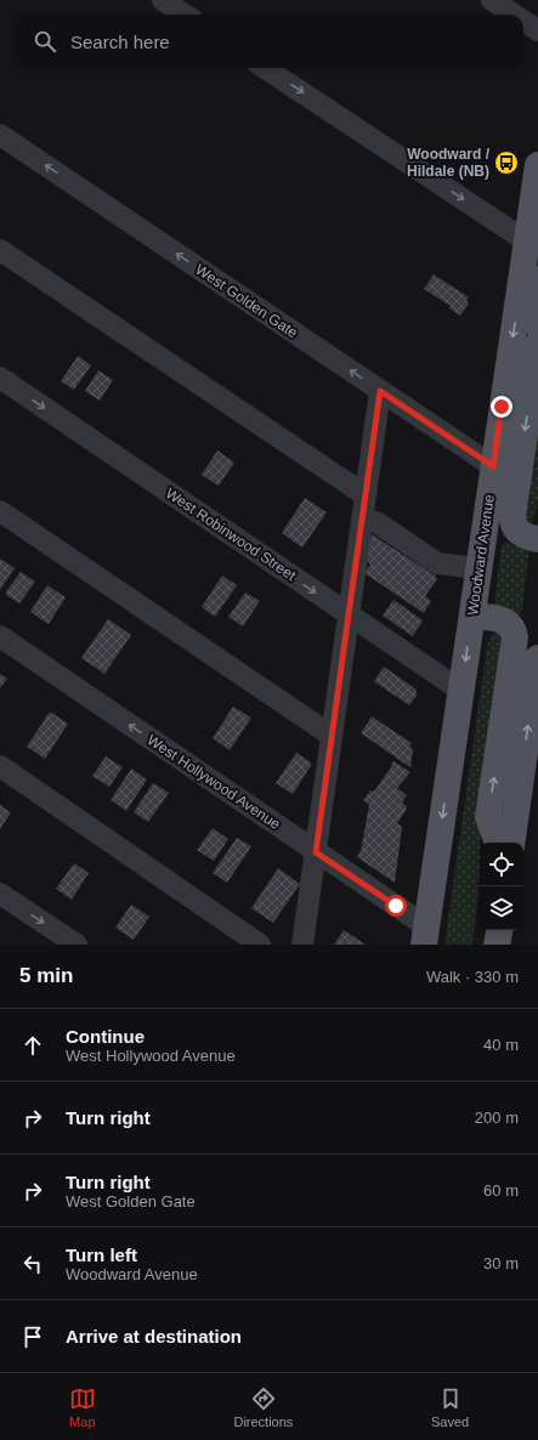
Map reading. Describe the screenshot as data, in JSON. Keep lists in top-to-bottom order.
{
  "streets": {
    "main road": ["Woodward Avenue"],
    "street": ["West Golden Gate", "West Robinwood Street", "West Hollywood Avenue"]
  },
  "crossings": [
    ["West Golden Gate", "Woodward Avenue"],
    ["West Robinwood Street", "Woodward Avenue"],
    ["Woodward Avenue", "West Hollywood Avenue"]
  ],
  "places": {
    "bus stop": ["Woodward / Hildale (NB)"]
  },
  "page": {
    "search": "Search here",
    "heading": ["5 min", "Walk · 330 m"],
    "list": [
      ["Continue", "West Hollywood Avenue", "40 m"],
      ["Turn right", "200 m"],
      ["Turn right", "West Golden Gate", "60 m"],
      ["Turn left", "Woodward Avenue", "30 m"],
      "Arrive at destination"
    ],
    "nav": ["Map", "Directions", "Saved"]
  }
}
